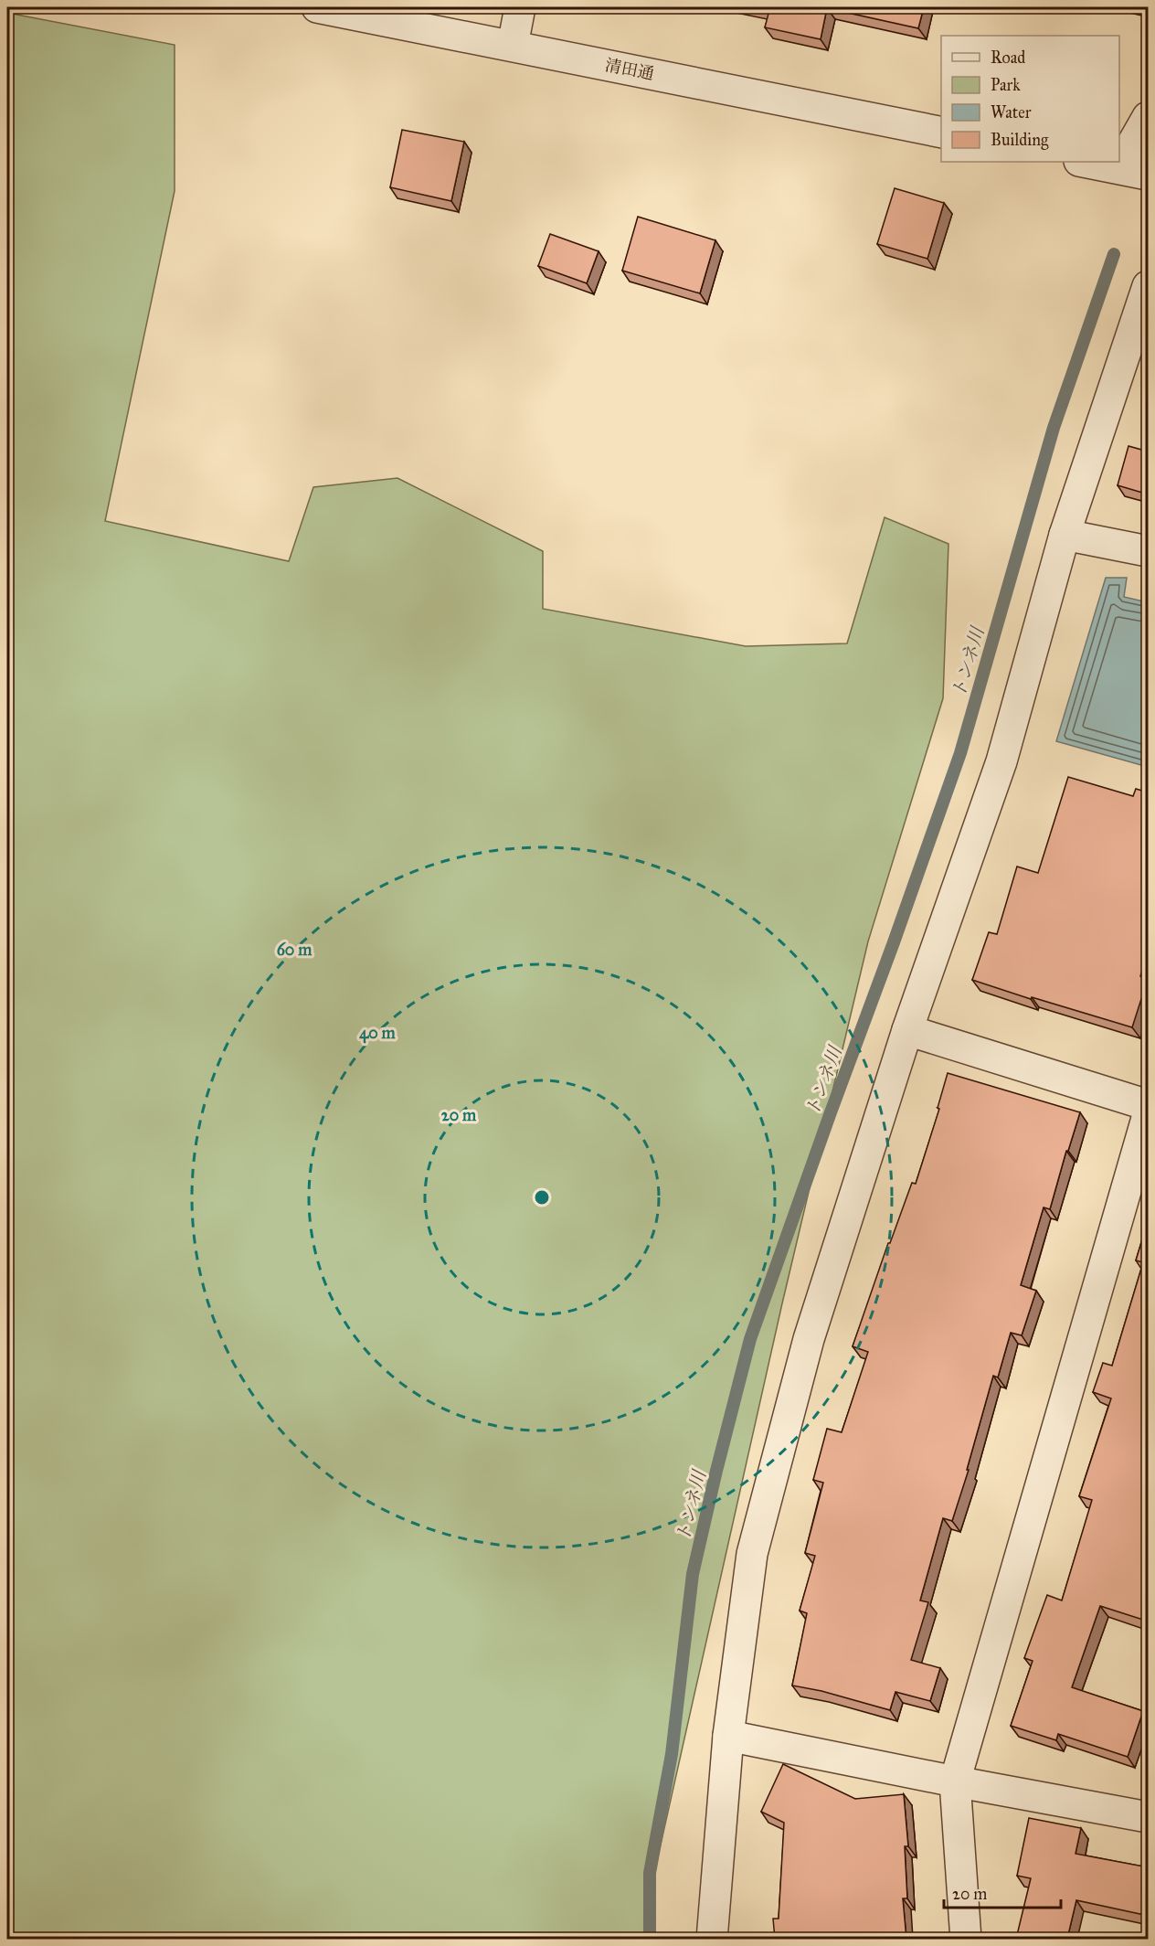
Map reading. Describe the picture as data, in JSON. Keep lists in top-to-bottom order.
{
  "streets": {
    "street": ["清田通"]
  },
  "water": ["トンネ川"],
  "legend": [
    "Road",
    "Park",
    "Water",
    "Building"
  ],
  "scale_bar": "20 m",
  "rings": ["60 m", "40 m", "20 m"]
}
